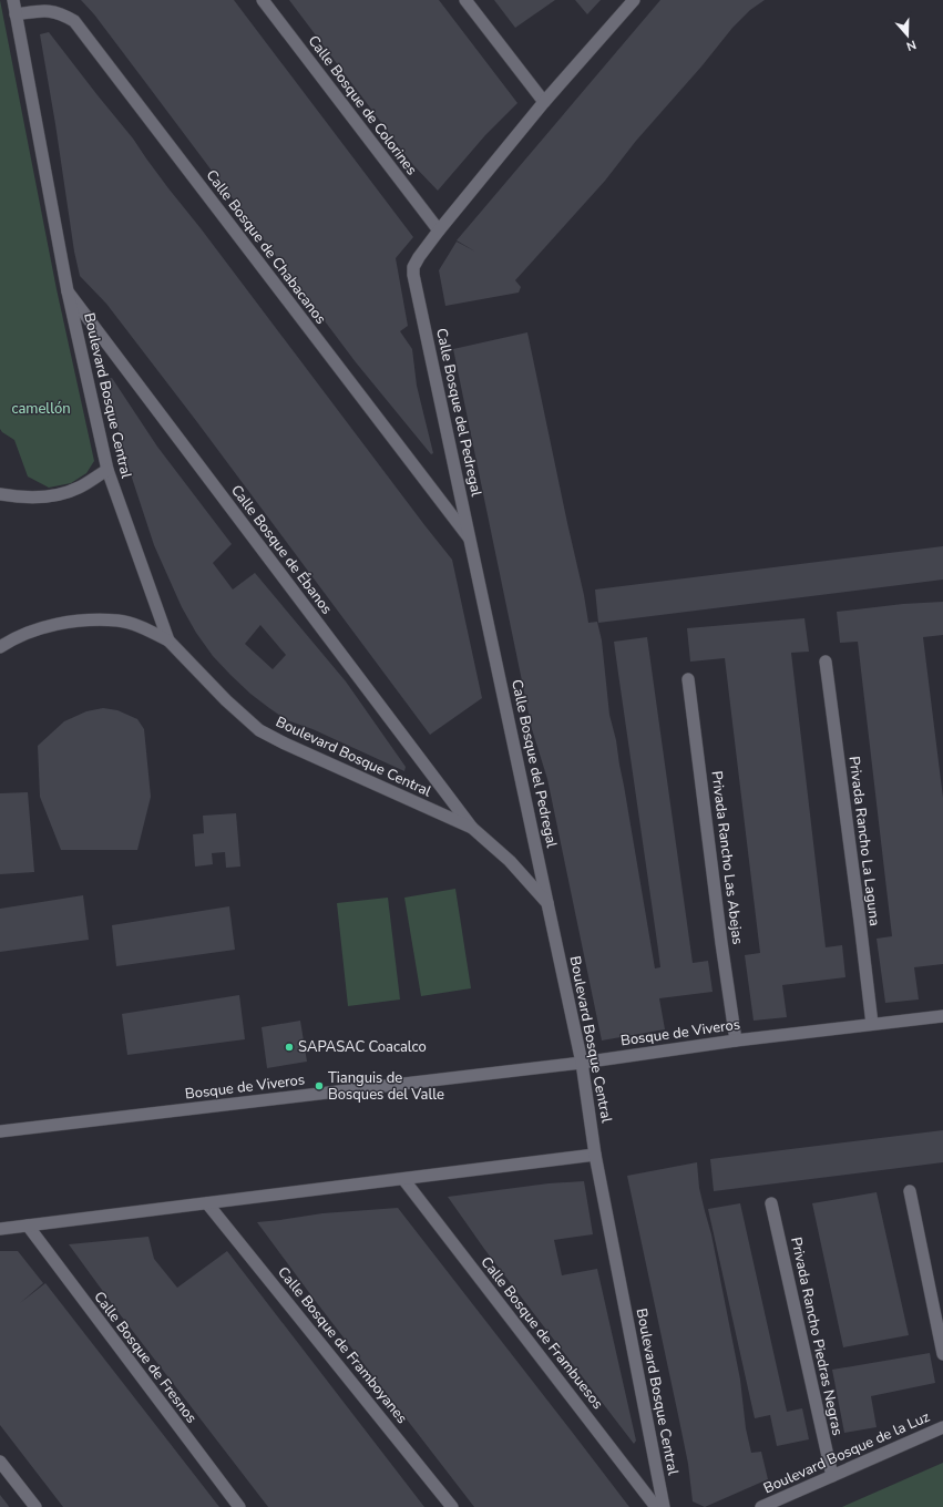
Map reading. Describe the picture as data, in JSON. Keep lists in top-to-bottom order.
{
  "streets": {
    "street": [
      "Calle Bosque de Colorines",
      "Calle Bosque de Chabacanos",
      "Boulevard Bosque Central",
      "Calle Bosque del Pedregal",
      "Calle Bosque de Ébanos",
      "Privada Rancho La Laguna",
      "Privada Rancho Las Abejas",
      "Bosque de Viveros",
      "Calle Bosque de Frambuesos",
      "Privada Rancho Piedras Negras",
      "Calle Bosque de Framboyanes",
      "Calle Bosque de Fresnos",
      "Boulevard Bosque de la Luz"
    ]
  },
  "crossings": [
    ["Calle Bosque de Colorines", "Calle Bosque del Pedregal"],
    ["Calle Bosque de Chabacanos", "Boulevard Bosque Central"],
    ["Calle Bosque de Chabacanos", "Calle Bosque del Pedregal"],
    ["Boulevard Bosque Central", "Calle Bosque del Pedregal"],
    ["Boulevard Bosque Central", "Calle Bosque de Ébanos"],
    ["Boulevard Bosque Central", "Bosque de Viveros"],
    ["Privada Rancho La Laguna", "Bosque de Viveros"],
    ["Privada Rancho Las Abejas", "Bosque de Viveros"],
    ["Privada Rancho Piedras Negras", "Boulevard Bosque de la Luz"]
  ],
  "parks": ["camellón"],
  "places": ["SAPASAC Coacalco", "Tianguis de Bosques del Valle"],
  "north": "bottom"
}
